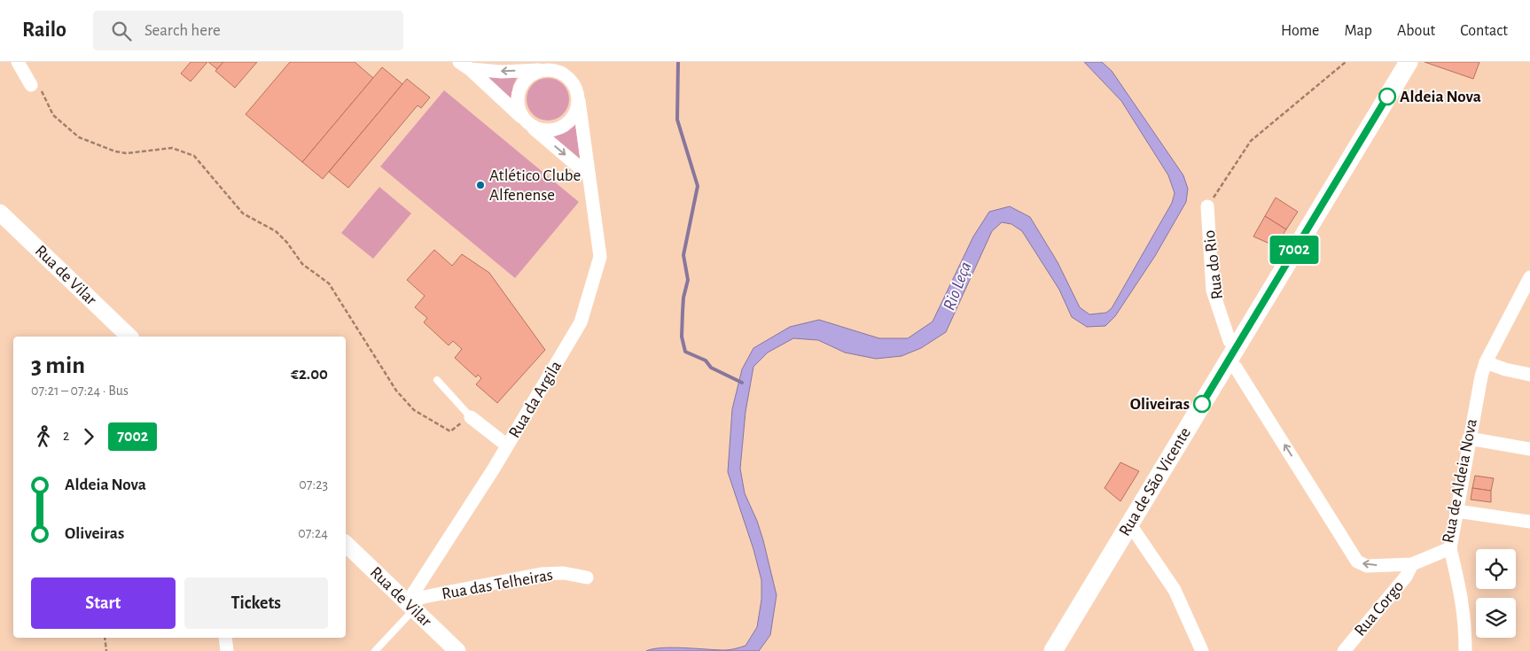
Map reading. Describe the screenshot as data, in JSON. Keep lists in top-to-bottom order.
{
  "streets": {
    "main road": ["Rua de São Vicente"],
    "street": [
      "Rua do Rio",
      "Rua de Vilar",
      "Rua da Argila",
      "Rua de Aldeia Nova",
      "Rua das Telheiras",
      "Rua Corgo"
    ]
  },
  "crossings": [
    ["Rua do Rio", "Rua de São Vicente"],
    ["Rua de Vilar", "Rua da Argila"],
    ["Rua de Vilar", "Rua das Telheiras"],
    ["Rua da Argila", "Rua das Telheiras"],
    ["Rua de Aldeia Nova", "Rua de São Vicente"],
    ["Rua de Aldeia Nova", "Rua Corgo"]
  ],
  "one_way": ["Rua de Aldeia Nova"],
  "water": ["Rio Leça"],
  "places": ["Aldeia Nova", "Atlético Clube Alfenense", "Oliveiras"],
  "lines": ["bus line 7002"],
  "page": {
    "header": "Railo",
    "search": "Search here",
    "nav": [
      "Home",
      "Map",
      "About",
      "Contact"
    ],
    "on_map": "7002",
    "heading": ["3 min", "07:21 – 07:24 · Bus", "€2.00"],
    "legs": ["2", "7002"],
    "list": [
      {
        "name": "Aldeia Nova",
        "value": "07:23"
      },
      {
        "name": "Oliveiras",
        "value": "07:24"
      }
    ],
    "buttons": ["Start", "Tickets"]
  }
}
